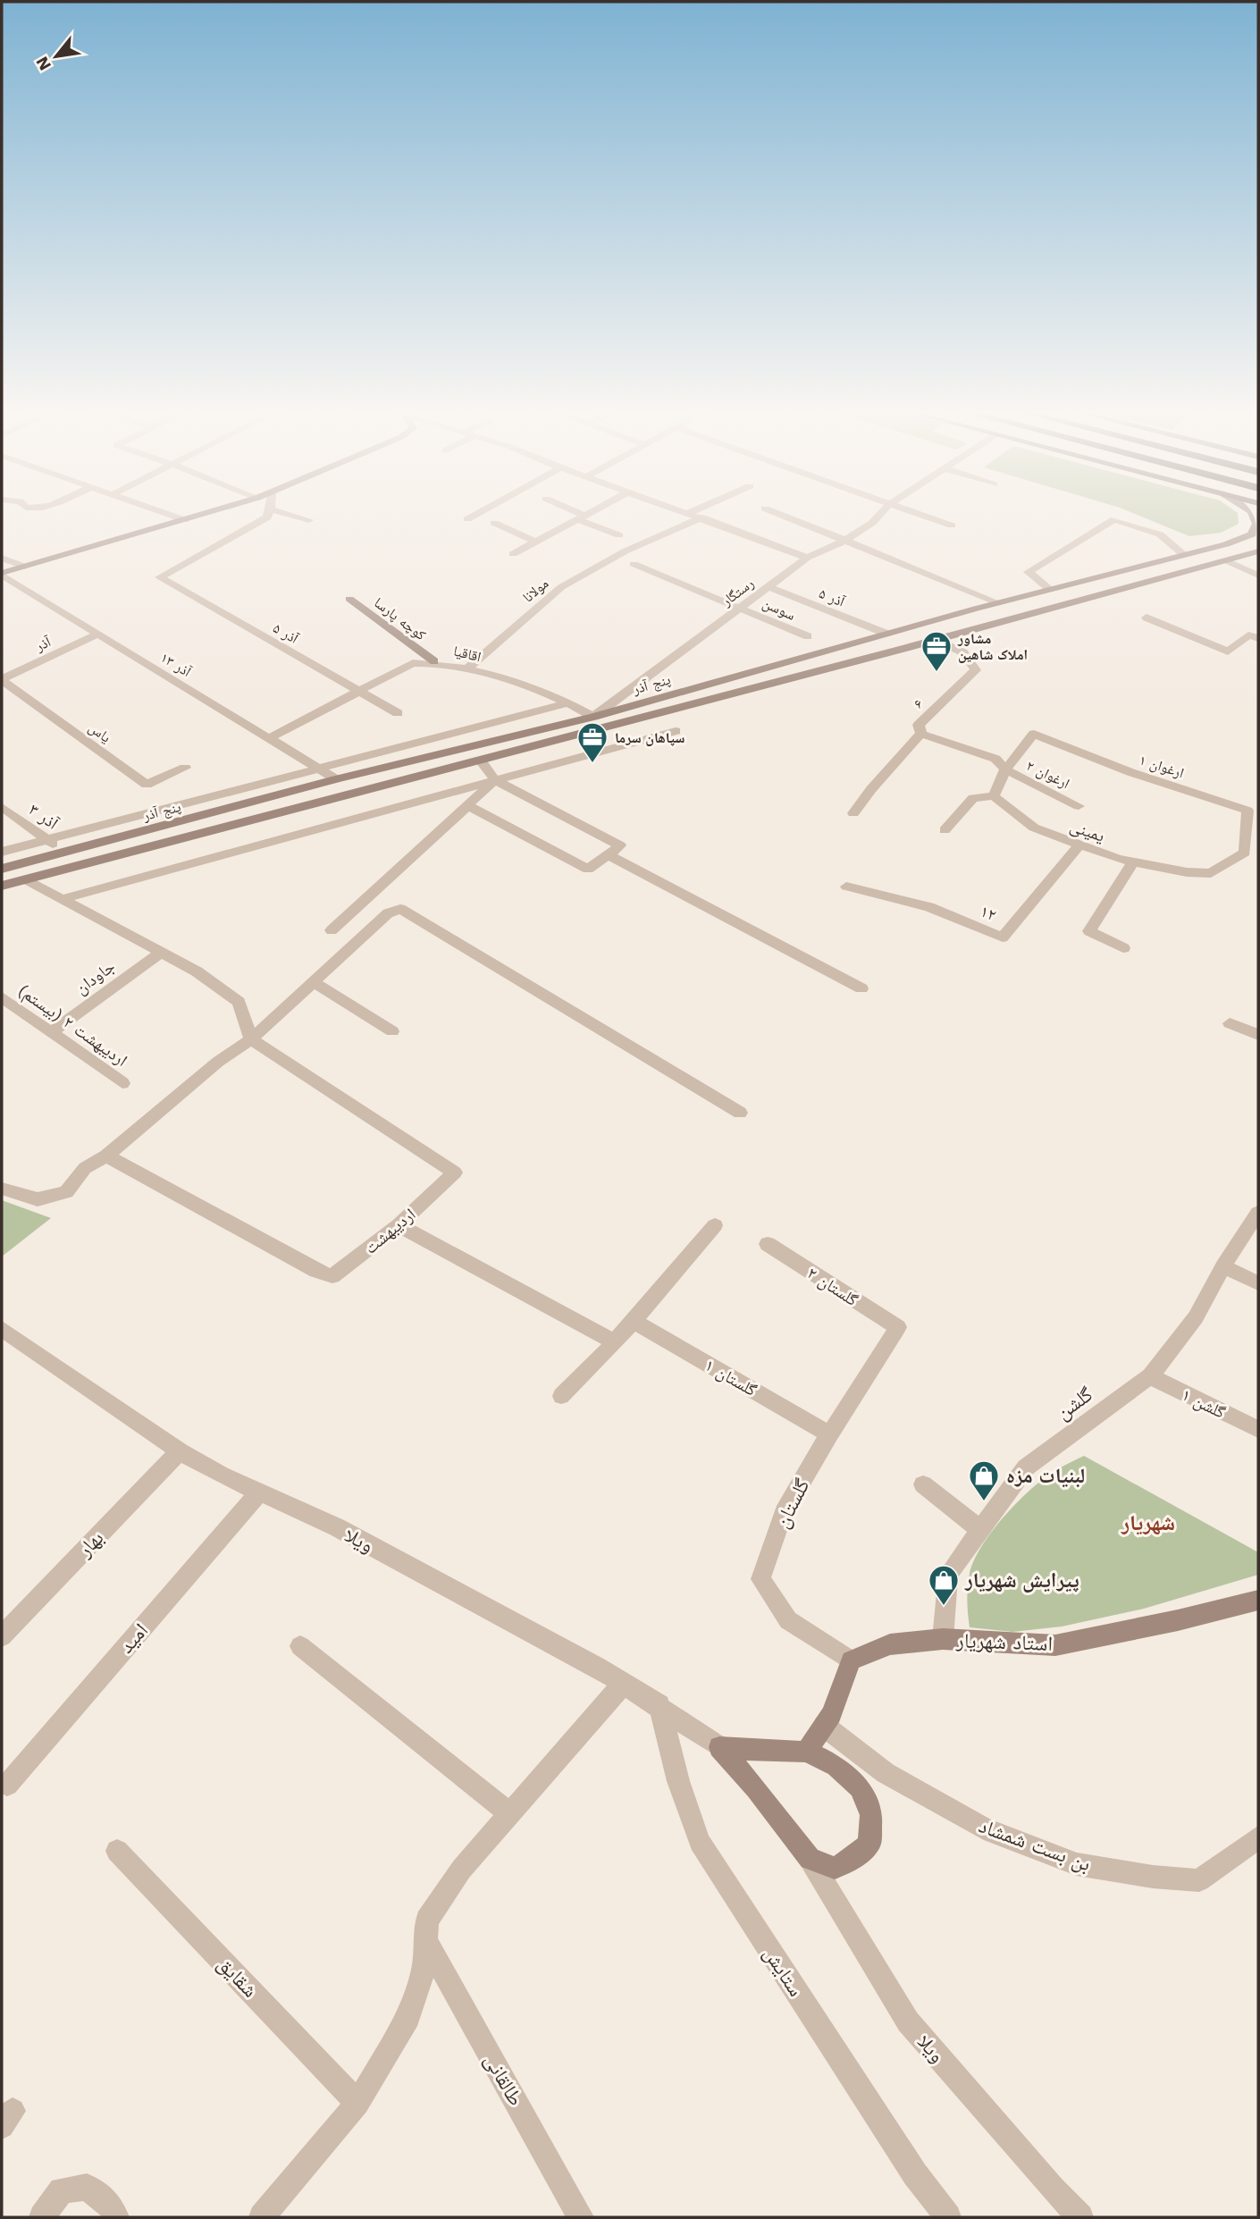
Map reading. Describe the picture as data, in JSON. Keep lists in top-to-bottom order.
{
  "streets": {
    "main road": ["کوچه پارسا", "پنج آذر", "استاد شهریار"],
    "street": [
      "مولانا",
      "رستگار",
      "آذر ۵",
      "سوسن",
      "آذر",
      "اقاقیا",
      "۱۳ آذر",
      "۶",
      "یاس",
      "ارغوان ۱",
      "ارغوان ۲",
      "آذر ۳",
      "یمینی",
      "۱۲",
      "جاودان",
      "اردیبهشت ۲ (بیستم)",
      "اردیبهشت",
      "گلستان ۲",
      "گلستان ۱",
      "گلشن",
      "گلشن ۱",
      "گلستان",
      "ویلا",
      "بهار",
      "امید",
      "بن بست شمشاد",
      "ستایش",
      "شقایق",
      "طالقانی"
    ]
  },
  "crossings": [
    ["مولانا", "اقاقیا"],
    ["رستگار", "آذر ۵"],
    ["رستگار", "سوسن"],
    ["رستگار", "اقاقیا"],
    ["رستگار", "پنج آذر"],
    ["آذر ۵", "اقاقیا"],
    ["آذر ۵", "پنج آذر"],
    ["کوچه پارسا", "اقاقیا"],
    ["آذر", "۱۳ آذر"],
    ["آذر", "یاس"],
    ["اقاقیا", "۱۳ آذر"],
    ["اقاقیا", "پنج آذر"],
    ["۱۳ آذر", "پنج آذر"],
    ["پنج آذر", "۶"],
    ["پنج آذر", "آذر ۳"],
    ["۶", "ارغوان ۱"],
    ["۶", "ارغوان ۲"],
    ["ارغوان ۱", "ارغوان ۲"],
    ["ارغوان ۱", "یمینی"],
    ["یمینی", "۱۲"],
    ["جاودان", "اردیبهشت ۲ (بیستم)"],
    ["گلستان ۲", "گلستان"],
    ["گلستان ۱", "گلستان"],
    ["گلشن", "گلشن ۱"],
    ["گلشن", "استاد شهریار"],
    ["گلستان", "استاد شهریار"],
    ["ویلا", "بهار"],
    ["ویلا", "امید"],
    ["ویلا", "ستایش"]
  ],
  "districts": ["شهریار"],
  "places": {
    "office": ["مشاور املاک شاهین", "سپاهان سرما"],
    "shop": ["لبنیات مزه", "پیرایش شهریار"]
  },
  "north": "bottom left"
}
